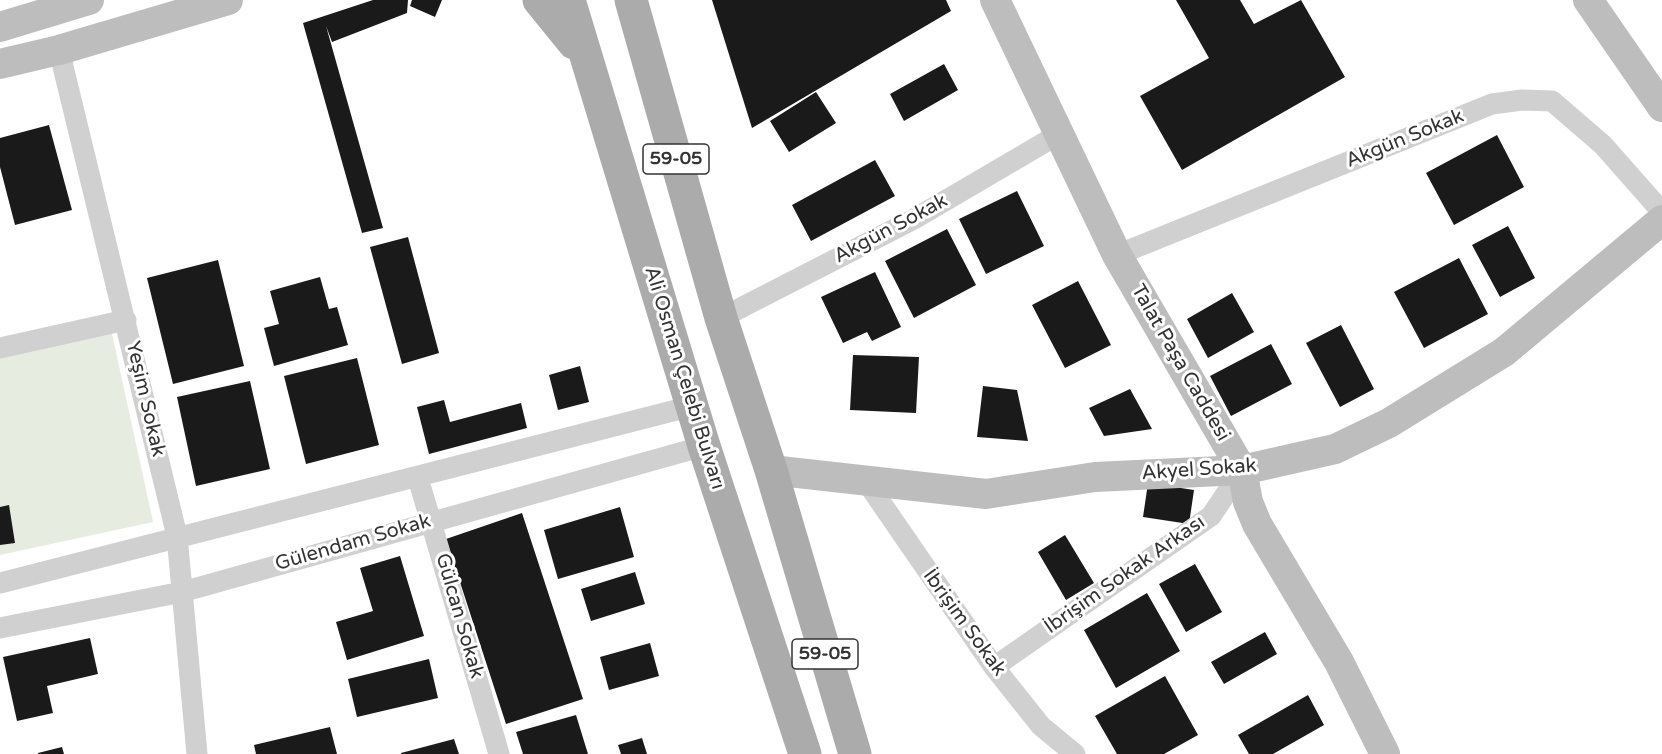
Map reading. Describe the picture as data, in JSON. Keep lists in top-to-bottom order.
{
  "streets": {
    "main road": ["59-05", "Ali Osman Çelebi Bulvarı"],
    "street": [
      "Akgün Sokak",
      "Talat Paşa Caddesi",
      "Yeşim Sokak",
      "Akyel Sokak",
      "Gülendam Sokak",
      "İbrişim Sokak Arkası",
      "Gülcan Sokak",
      "İbrişim Sokak"
    ]
  },
  "crossings": [
    ["Akgün Sokak", "59-05"],
    ["Akgün Sokak", "Talat Paşa Caddesi"],
    ["59-05", "Akyel Sokak"],
    ["Talat Paşa Caddesi", "Akyel Sokak"],
    ["Talat Paşa Caddesi", "İbrişim Sokak Arkası"],
    ["Ali Osman Çelebi Bulvarı", "Gülendam Sokak"],
    ["Yeşim Sokak", "Gülendam Sokak"],
    ["Akyel Sokak", "İbrişim Sokak Arkası"],
    ["Akyel Sokak", "İbrişim Sokak"],
    ["Gülendam Sokak", "Gülcan Sokak"],
    ["İbrişim Sokak Arkası", "İbrişim Sokak"]
  ]
}
